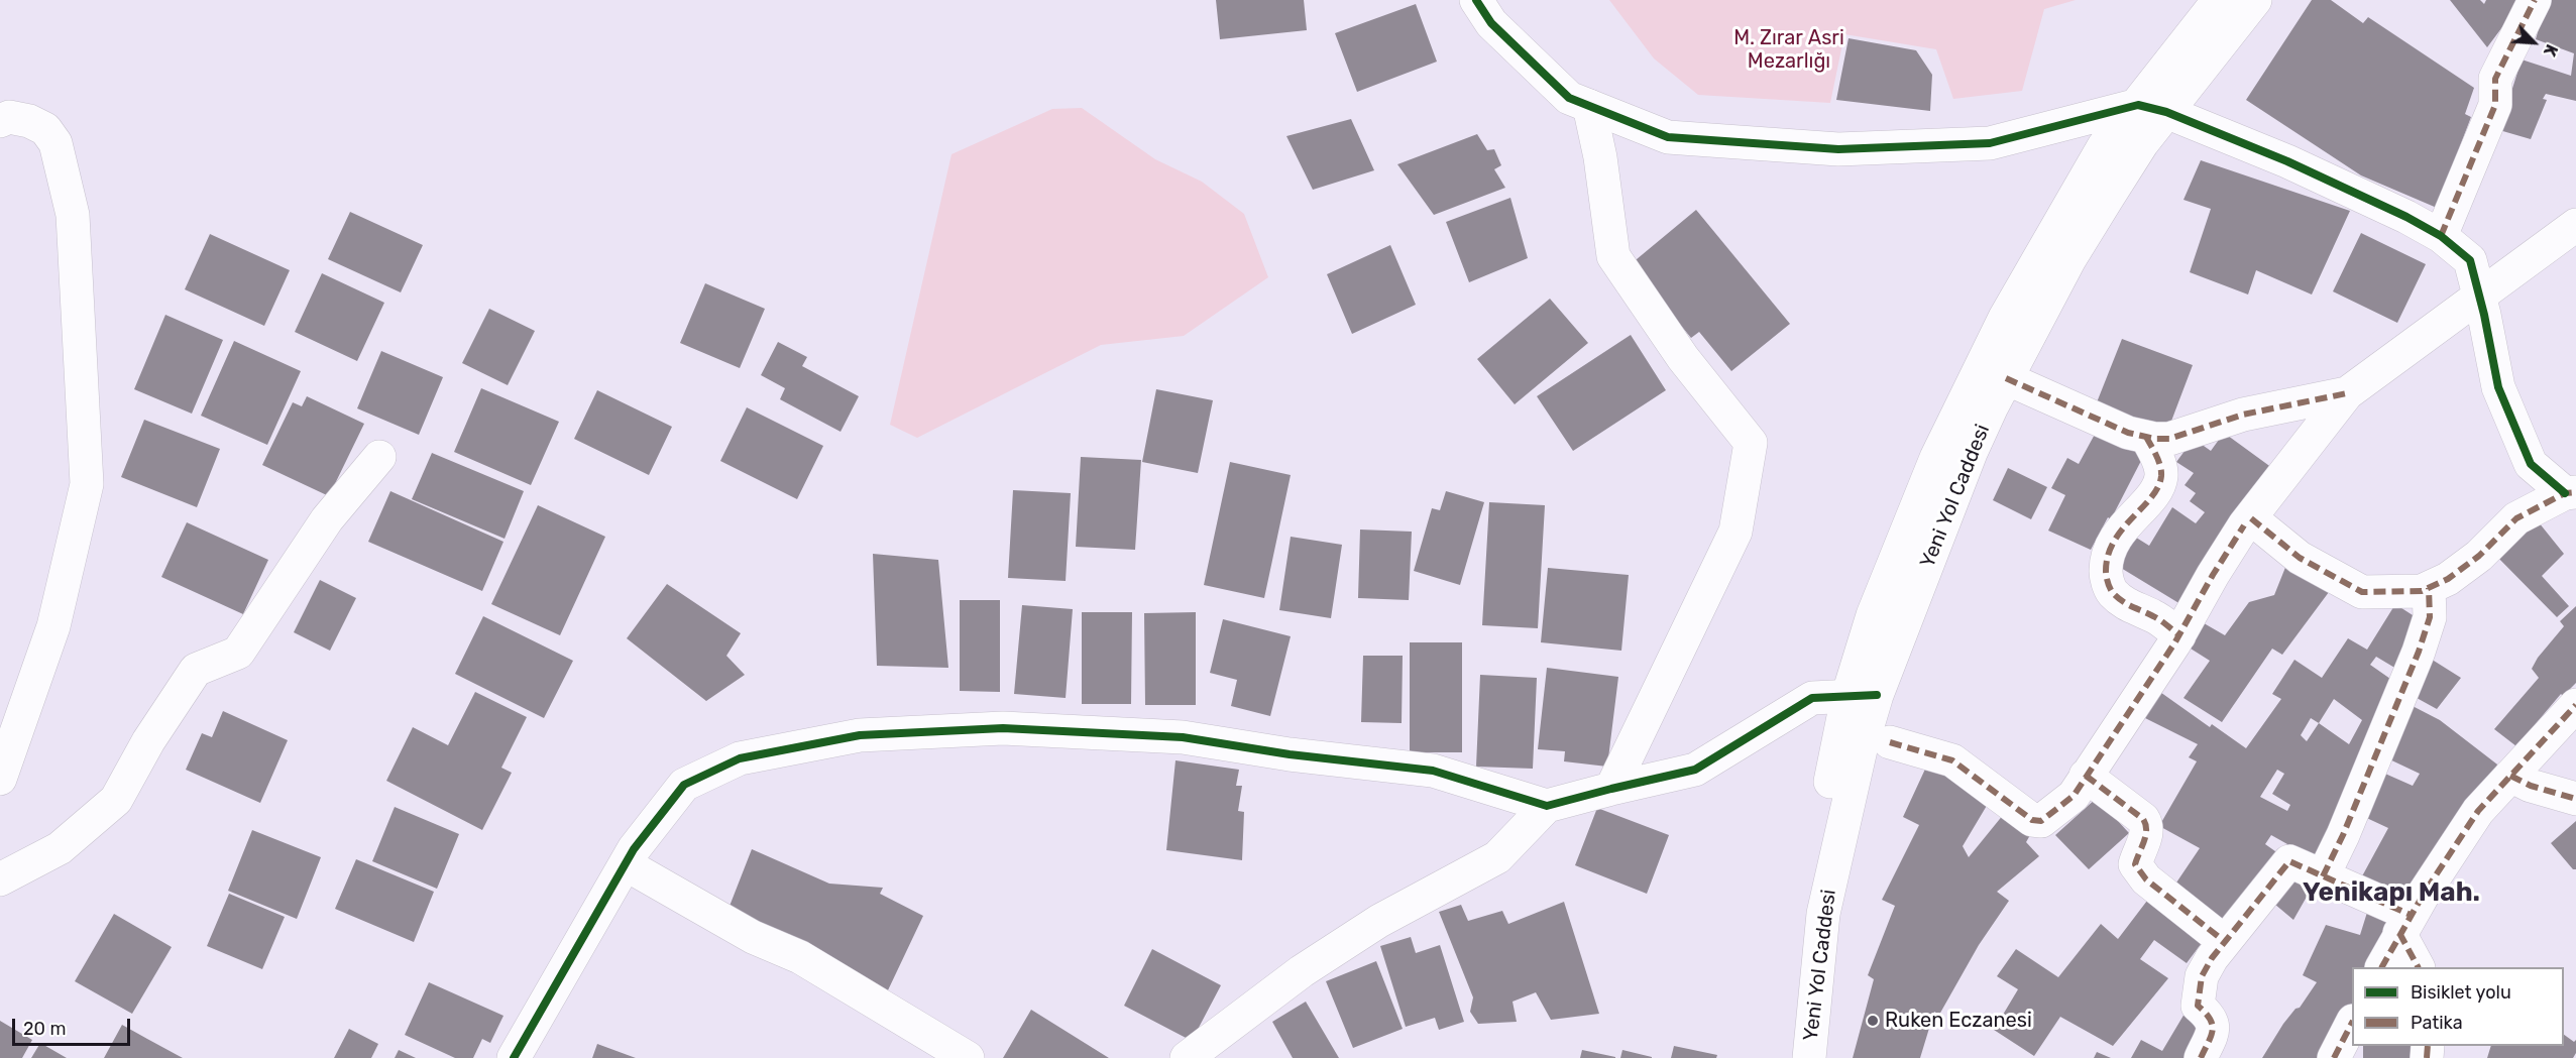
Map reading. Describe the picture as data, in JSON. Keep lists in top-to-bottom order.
{
  "streets": {
    "street": ["Yeni Yol Caddesi"]
  },
  "districts": ["Yenikapı Mah."],
  "parks": ["M. Zırar Asri Mezarlığı"],
  "places": ["Ruken Eczanesi"],
  "legend": ["Bisiklet yolu", "Patika"],
  "scale_bar": "20 m",
  "north": "bottom right"
}
